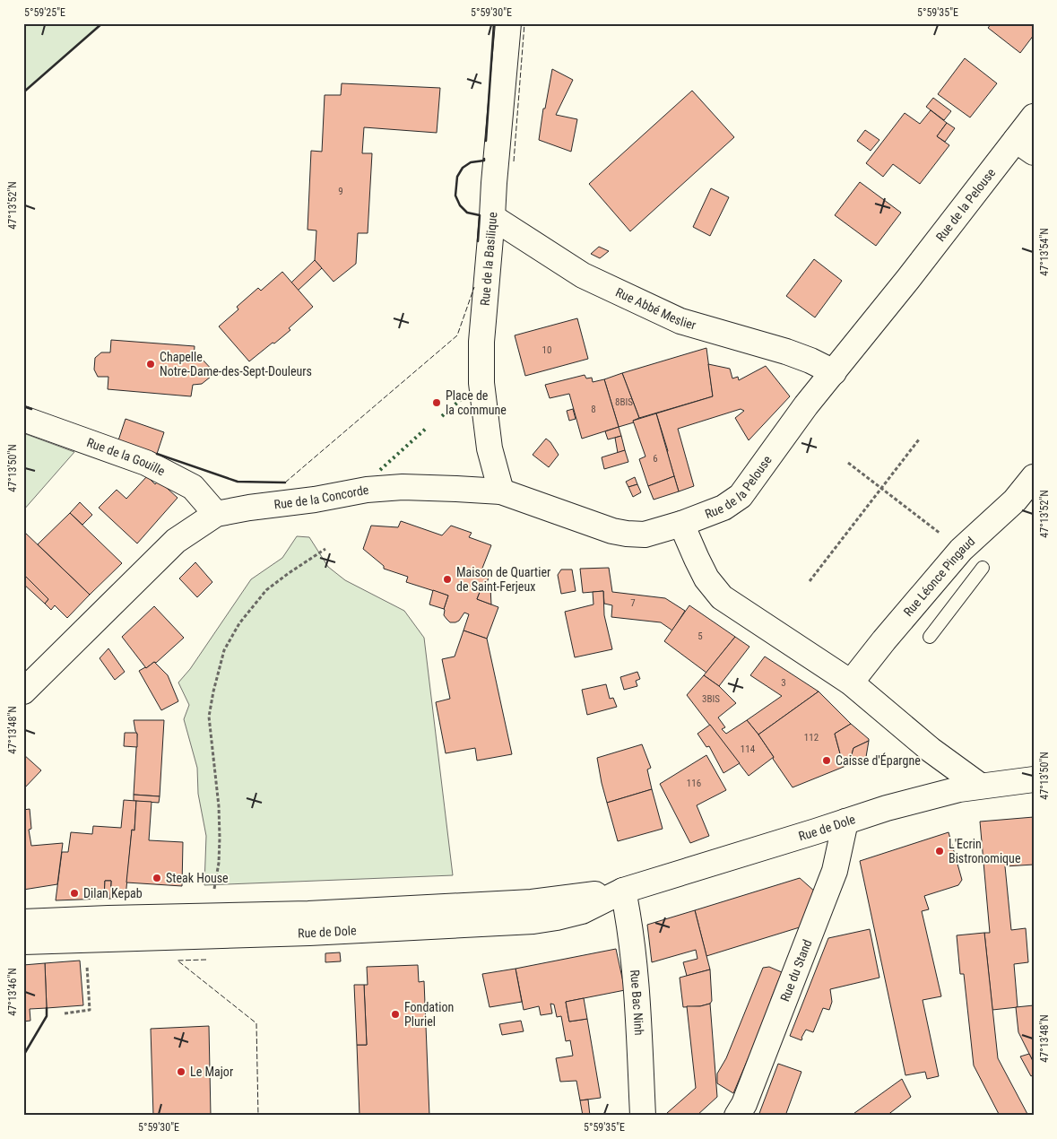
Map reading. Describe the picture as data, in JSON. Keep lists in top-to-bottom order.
{
  "streets": {
    "street": [
      "Rue de la Pelouse",
      "Rue de la Basilique",
      "Rue Abbé Meslier",
      "Rue de la Gouille",
      "Rue de la Concorde",
      "Rue Léonce Pingaud",
      "Rue de Dole",
      "Rue du Stand",
      "Rue Bac Ninh"
    ]
  },
  "crossings": [
    ["Rue de la Pelouse", "Rue Abbé Meslier"],
    ["Rue de la Pelouse", "Rue de la Concorde"],
    ["Rue de la Basilique", "Rue Abbé Meslier"],
    ["Rue de la Basilique", "Rue de la Concorde"],
    ["Rue de la Gouille", "Rue de la Concorde"],
    ["Rue de Dole", "Rue du Stand"],
    ["Rue de Dole", "Rue Bac Ninh"]
  ],
  "places": [
    "Chapelle Notre-Dame-des-Sept-Douleurs",
    "Place de la commune",
    "Maison de Quartier de Saint-Ferjeux",
    "Caisse d'Épargne",
    "L'Ecrin Bistronomique",
    "Steak House",
    "Dilan Kepab",
    "Fondation Pluriel",
    "Le Major"
  ],
  "house_numbers": [
    "9",
    "10",
    "8BIS",
    "8",
    "6",
    "7",
    "5",
    "3",
    "3BIS",
    "112",
    "114",
    "116"
  ],
  "coordinates": [
    "5°59'25\"E",
    "5°59'30\"E",
    "5°59'35\"E",
    "47°13'52\"N",
    "47°13'54\"N",
    "47°13'50\"N",
    "47°13'48\"N",
    "47°13'46\"N"
  ]
}
